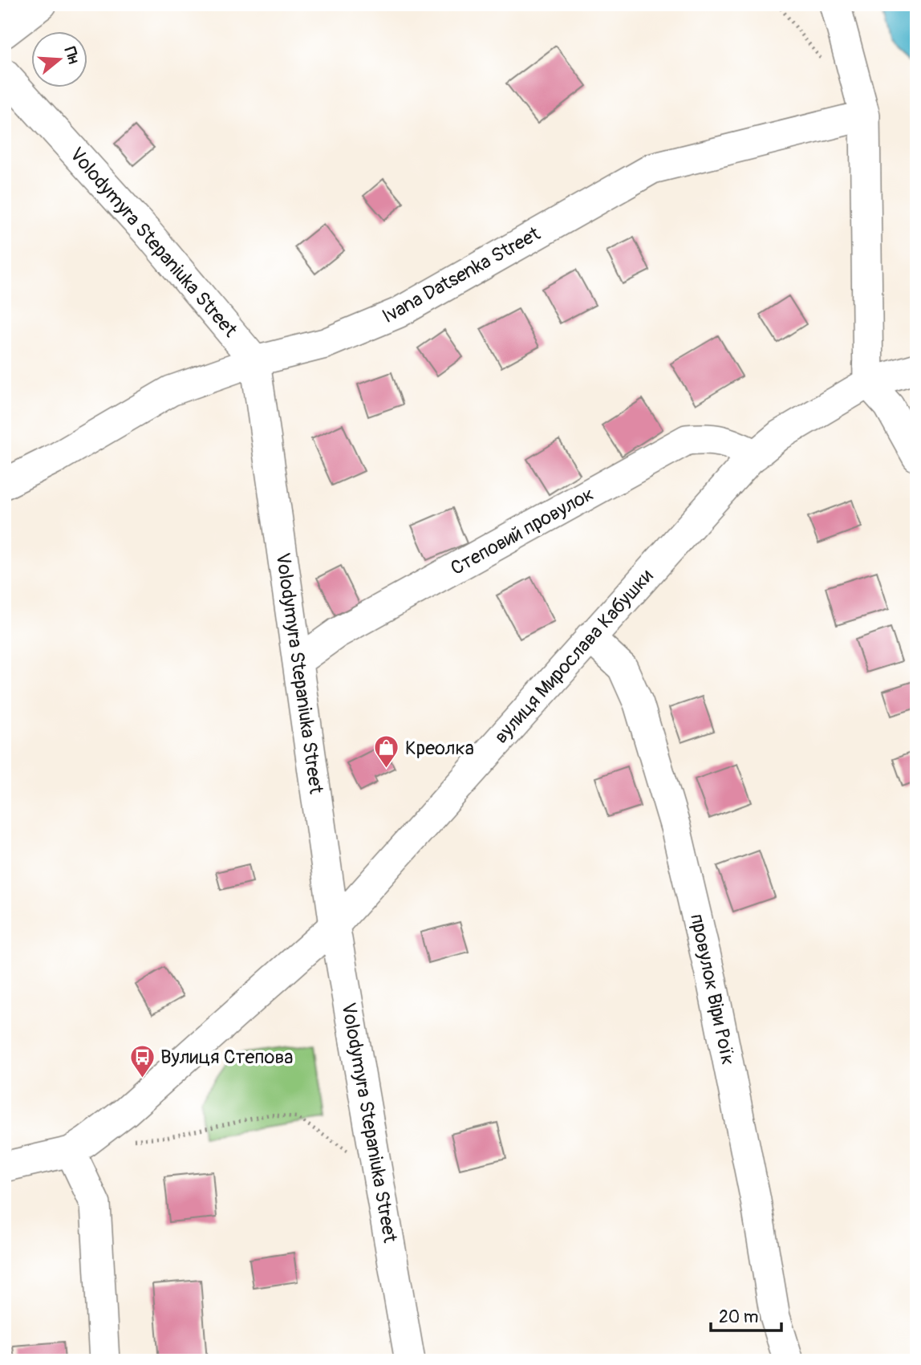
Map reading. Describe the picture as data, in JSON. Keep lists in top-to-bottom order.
{
  "streets": {
    "street": [
      "Volodymyra Stepaniuka Street",
      "Ivana Datsenka Street",
      "Степовий провулок",
      "вулиця Мирослава Кабушки",
      "провулок Віри Роїк"
    ]
  },
  "crossings": [
    ["Volodymyra Stepaniuka Street", "Ivana Datsenka Street"],
    ["Volodymyra Stepaniuka Street", "Степовий провулок"],
    ["Volodymyra Stepaniuka Street", "вулиця Мирослава Кабушки"],
    ["Степовий провулок", "вулиця Мирослава Кабушки"],
    ["вулиця Мирослава Кабушки", "провулок Віри Роїк"]
  ],
  "places": {
    "shop": ["Креолка"],
    "bus stop": ["Вулиця Степова"]
  },
  "scale_bar": "20 m",
  "north": "right"
}
